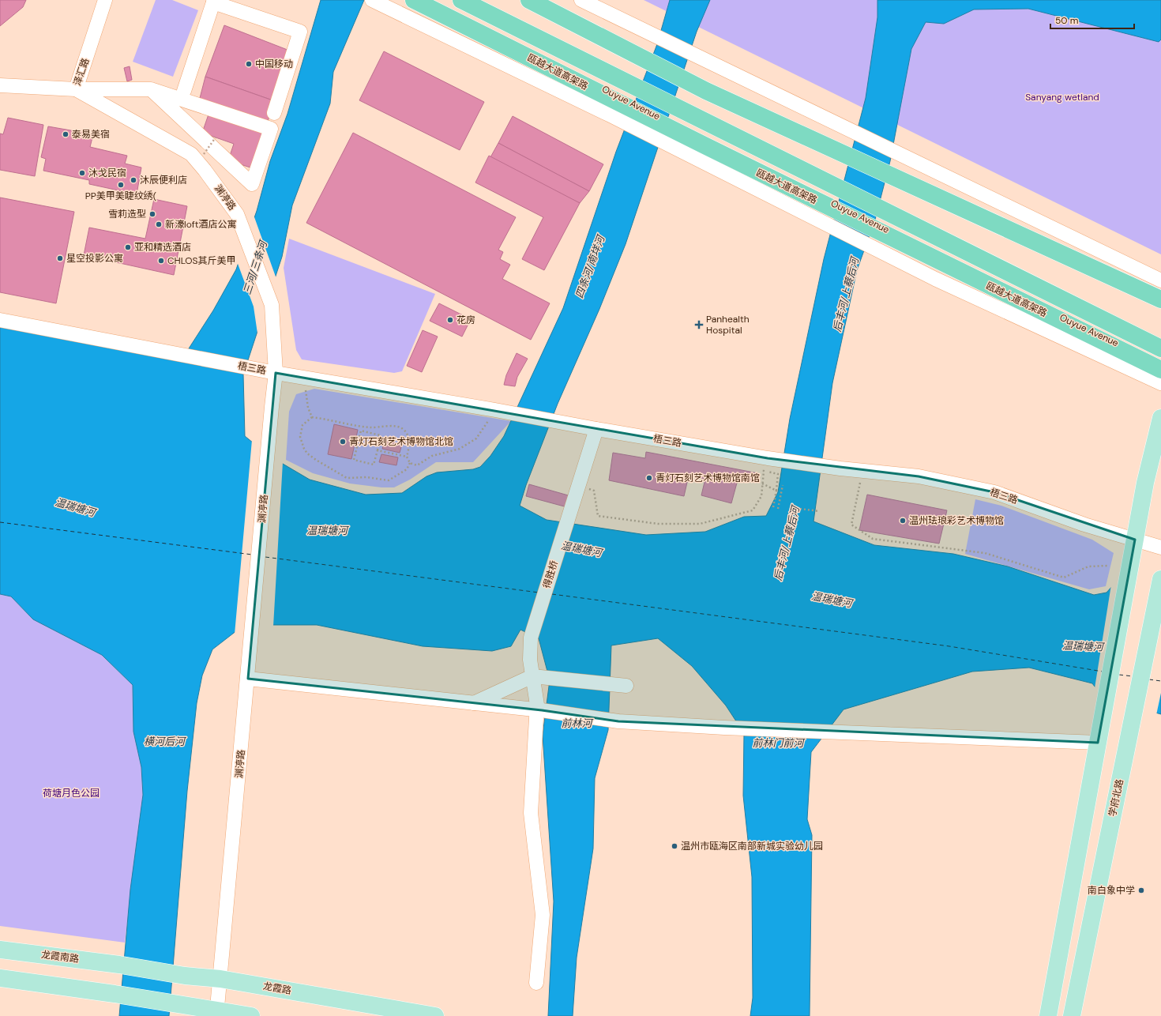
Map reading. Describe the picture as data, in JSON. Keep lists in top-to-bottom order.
{
  "streets": {
    "highway": ["瓯越大道高架路", "Ouyue Avenue"],
    "main road": ["学府北路", "龙霞南路", "龙霞路"],
    "street": [
      "泽汇路",
      "渊渟路",
      "梧三路",
      "得胜桥"
    ]
  },
  "crossings": [
    ["泽汇路", "渊渟路"],
    ["渊渟路", "梧三路"],
    ["渊渟路", "龙霞路"],
    ["梧三路", "得胜桥"],
    ["龙霞南路", "龙霞路"]
  ],
  "water": [
    "四条河/南垟河",
    "三河/三条河",
    "后丰河/上蔡后河",
    "温瑞塘河",
    "前林河",
    "横河后河",
    "前林门前河"
  ],
  "parks": ["Sanyang wetland", "荷塘月色公园"],
  "places": {
    "other": [
      "中国移动",
      "泰易美宿",
      "沐戈民宿",
      "沐辰便利店",
      "PP美甲美睫纹绣(",
      "雪莉造型",
      "新濠loft酒店公寓",
      "亚和精选酒店",
      "星空投影公寓",
      "CHLOS其斤美甲",
      "花房",
      "青灯石刻艺术博物馆北馆",
      "青灯石刻艺术博物馆南馆",
      "温州珐琅彩艺术博物馆",
      "温州市瓯海区南部新城实验幼儿园",
      "南白象中学"
    ],
    "health": ["Panhealth Hospital"]
  },
  "scale_bar": "50 m"
}
